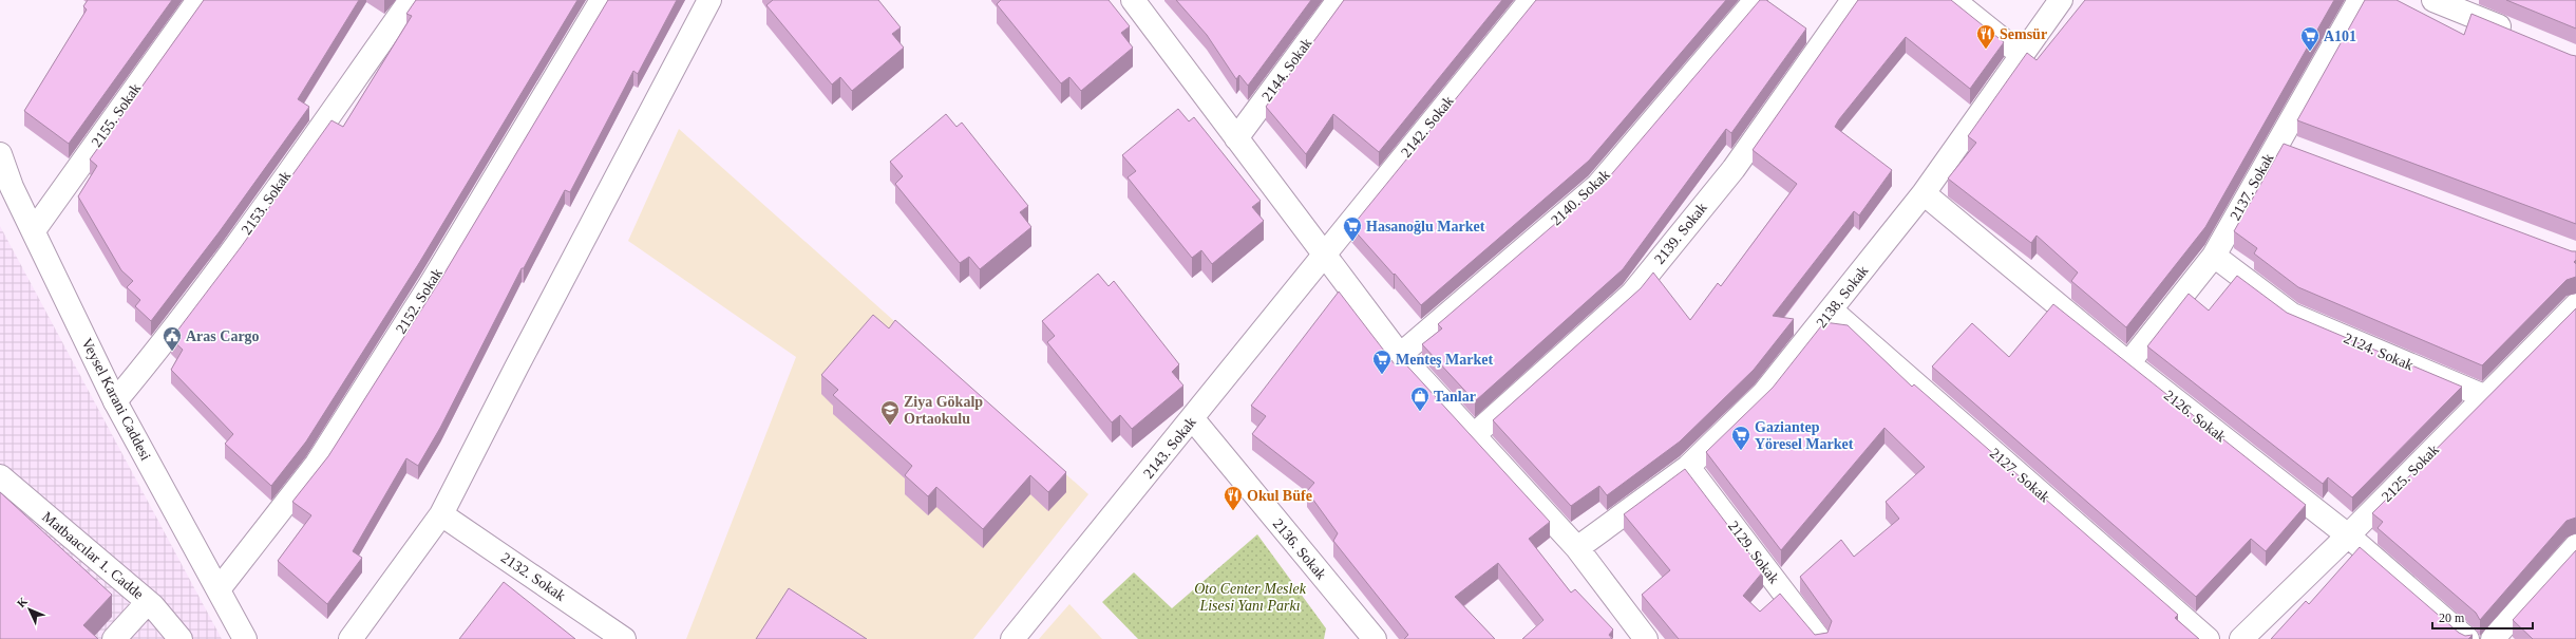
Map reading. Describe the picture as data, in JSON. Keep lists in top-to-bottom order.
{
  "streets": {
    "street": [
      "2144. Sokak",
      "2155. Sokak",
      "2142. Sokak",
      "2137. Sokak",
      "2140. Sokak",
      "2153. Sokak",
      "2139. Sokak",
      "2138. Sokak",
      "2152. Sokak",
      "2124. Sokak",
      "Veysel Karani Caddesi",
      "2126. Sokak",
      "2143. Sokak",
      "2125. Sokak",
      "2127. Sokak",
      "2136. Sokak",
      "2129. Sokak",
      "Matbaacılar 1. Cadde",
      "2132. Sokak"
    ]
  },
  "crossings": [
    ["2155. Sokak", "Veysel Karani Caddesi"],
    ["2142. Sokak", "2143. Sokak"],
    ["2137. Sokak", "2124. Sokak"],
    ["2137. Sokak", "2126. Sokak"],
    ["2153. Sokak", "Veysel Karani Caddesi"],
    ["2138. Sokak", "2126. Sokak"],
    ["2138. Sokak", "2127. Sokak"],
    ["2138. Sokak", "2129. Sokak"],
    ["2152. Sokak", "Veysel Karani Caddesi"],
    ["2124. Sokak", "2125. Sokak"],
    ["2126. Sokak", "2125. Sokak"],
    ["2143. Sokak", "2136. Sokak"]
  ],
  "parks": ["Oto Center Meslek Lisesi Yanı Parkı"],
  "places": {
    "restaurant": ["Semsür", "Okul Büfe"],
    "supermarket": [
      "A101",
      "Hasanoğlu Market",
      "Menteş Market",
      "Gaziantep Yöresel Market"
    ],
    "public building": ["Aras Cargo"],
    "shop": ["Tanlar"],
    "school or university": ["Ziya Gökalp Ortaokulu"]
  },
  "scale_bar": "20 m",
  "north": "top left"
}
